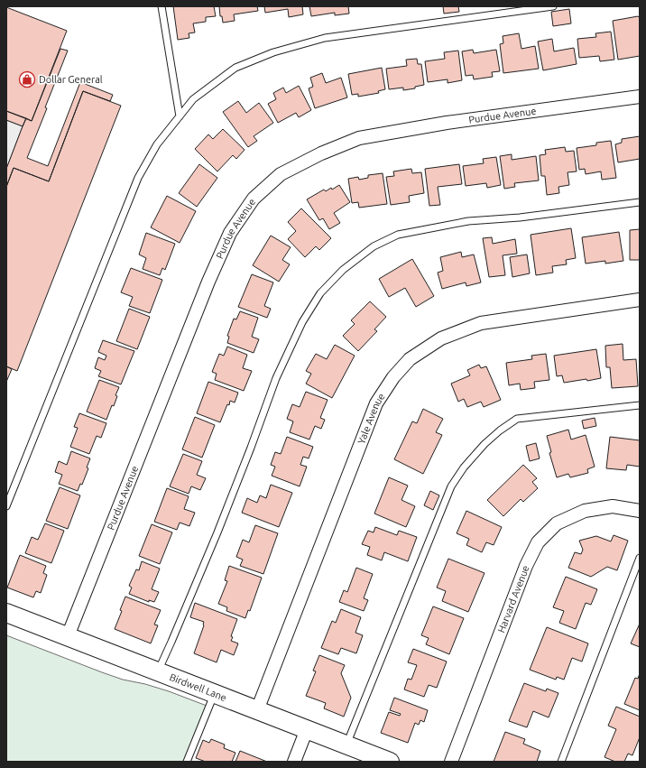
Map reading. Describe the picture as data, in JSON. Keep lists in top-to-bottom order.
{
  "streets": {
    "main road": ["Birdwell Lane"],
    "street": ["Purdue Avenue", "Yale Avenue", "Harvard Avenue"]
  },
  "crossings": [
    ["Purdue Avenue", "Birdwell Lane"],
    ["Yale Avenue", "Birdwell Lane"]
  ],
  "places": {
    "shop": ["Dollar General"]
  }
}
